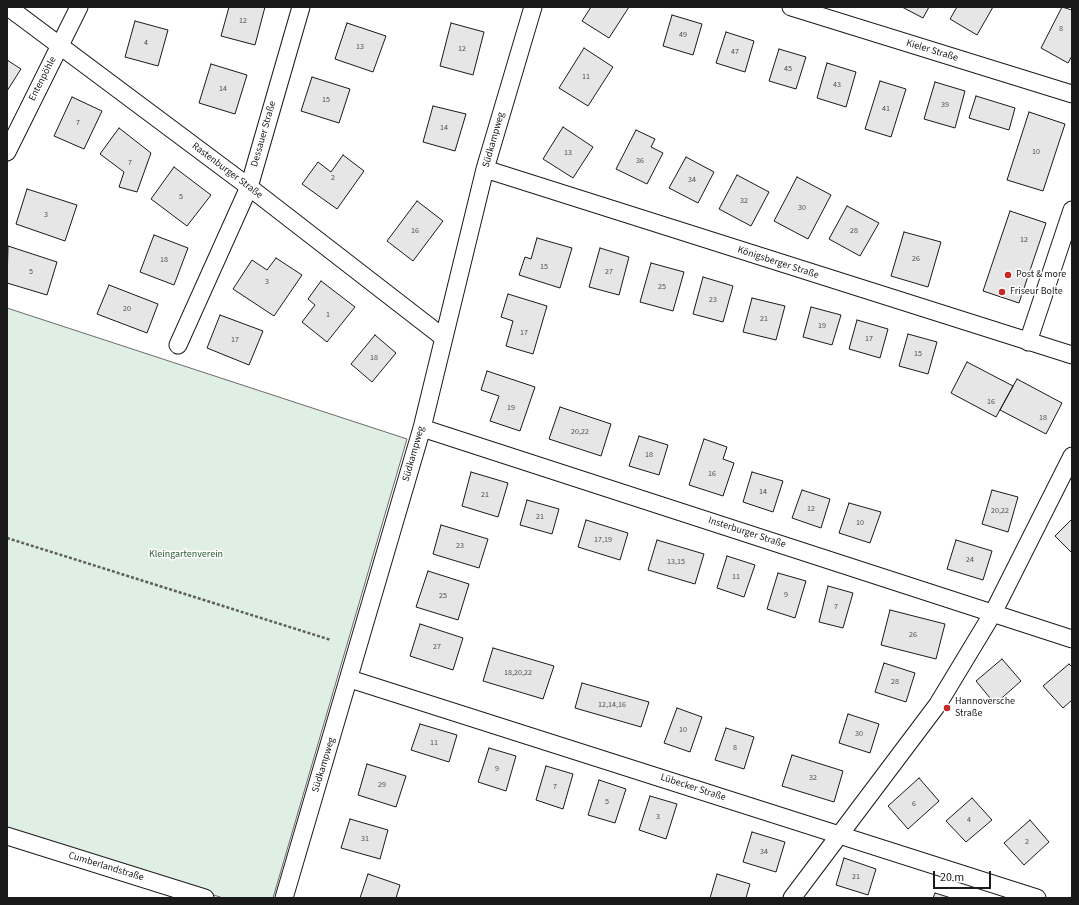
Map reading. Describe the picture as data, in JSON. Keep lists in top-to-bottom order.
{
  "streets": {
    "street": [
      "Kieler Straße",
      "Entenpöhle",
      "Dessauer Straße",
      "Südkampweg",
      "Rastenburger Straße",
      "Königsberger Straße",
      "Insterburger Straße",
      "Lübecker Straße",
      "Cumberlandstraße"
    ]
  },
  "crossings": [
    ["Entenpöhle", "Rastenburger Straße"],
    ["Dessauer Straße", "Rastenburger Straße"],
    ["Südkampweg", "Rastenburger Straße"],
    ["Südkampweg", "Königsberger Straße"],
    ["Südkampweg", "Insterburger Straße"],
    ["Südkampweg", "Lübecker Straße"]
  ],
  "parks": ["Kleingartenverein"],
  "places": ["Post & more", "Friseur Bolte", "Hannoversche Straße"],
  "house_numbers": [
    "12",
    "8",
    "49",
    "4",
    "13",
    "12",
    "47",
    "45",
    "11",
    "43",
    "14",
    "15",
    "39",
    "41",
    "7",
    "14",
    "10",
    "13",
    "36",
    "7",
    "2",
    "34",
    "5",
    "32",
    "30",
    "3",
    "16",
    "28",
    "12",
    "26",
    "18",
    "15",
    "5",
    "27",
    "3",
    "25",
    "23",
    "20",
    "1",
    "21",
    "19",
    "17",
    "17",
    "17",
    "15",
    "18",
    "16",
    "19",
    "18",
    "20,22",
    "18",
    "16",
    "14",
    "21",
    "12",
    "20,22",
    "21",
    "10",
    "17,19",
    "23",
    "24",
    "13,15",
    "11",
    "9",
    "25",
    "7",
    "26",
    "27",
    "18,20,22",
    "28",
    "12,14,16",
    "10",
    "30",
    "11",
    "8",
    "9",
    "32",
    "29",
    "7",
    "5",
    "6",
    "3",
    "4",
    "31",
    "2",
    "34",
    "21"
  ],
  "scale_bar": "20 m"
}
